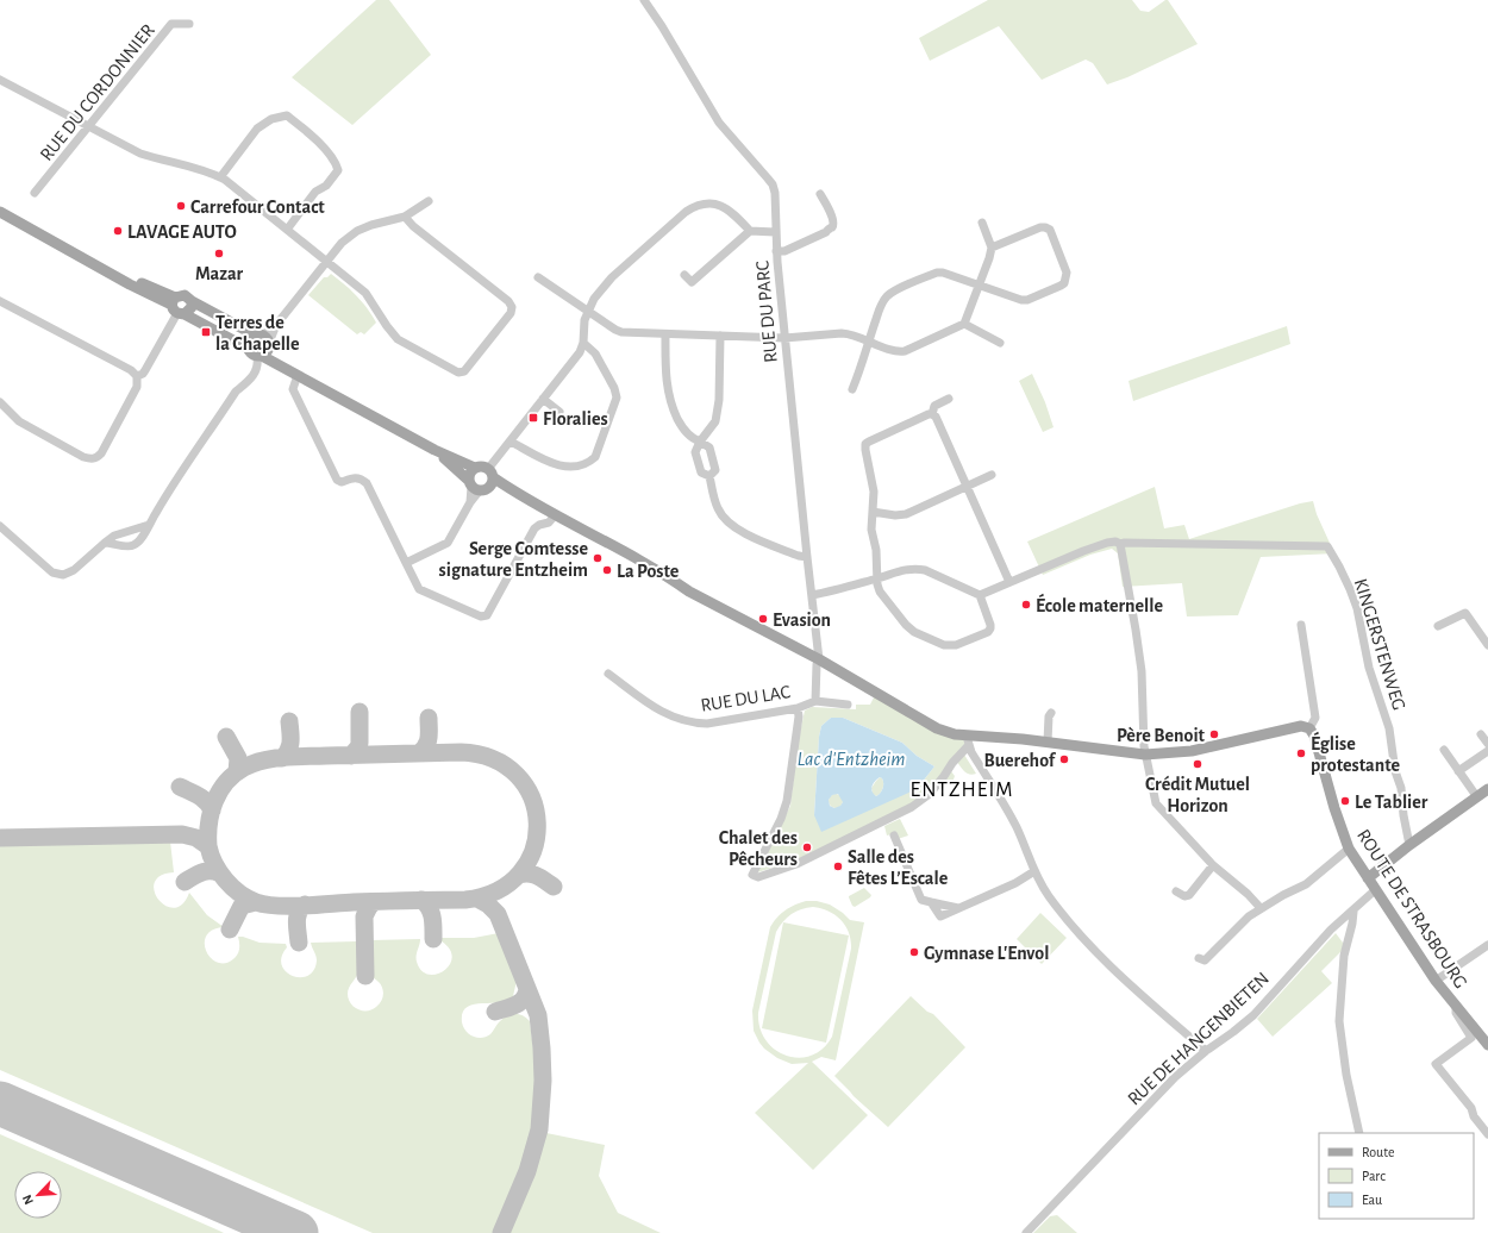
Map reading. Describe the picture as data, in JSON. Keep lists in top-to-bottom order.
{
  "streets": {
    "main road": ["ROUTE DE STRASBOURG"],
    "street": [
      "RUE DU CORDONNIER",
      "RUE DU PARC",
      "KINGERSTENWEG",
      "RUE DU LAC",
      "RUE DE HANGENBIETEN"
    ]
  },
  "crossings": [
    ["RUE DU PARC", "RUE DU LAC"],
    ["ROUTE DE STRASBOURG", "RUE DE HANGENBIETEN"]
  ],
  "districts": ["ENTZHEIM"],
  "water": ["Lac d'Entzheim"],
  "places": {
    "other": [
      "Carrefour Contact",
      "LAVAGE AUTO",
      "Mazar",
      "Serge Comtesse signature Entzheim",
      "La Poste",
      "École maternelle",
      "Evasion",
      "Père Benoit",
      "Église protestante",
      "Buerehof",
      "Crédit Mutuel Horizon",
      "Le Tablier",
      "Chalet des Pêcheurs",
      "Salle des Fêtes L’Escale",
      "Gymnase L'Envol"
    ],
    "transit": ["Terres de la Chapelle", "Floralies"]
  },
  "legend": ["Route", "Parc", "Eau"],
  "north": "bottom left"
}
